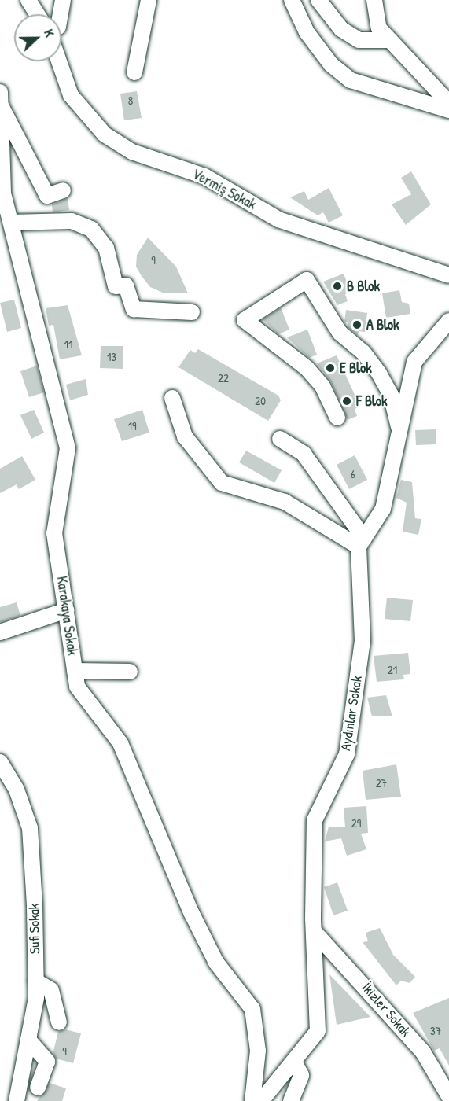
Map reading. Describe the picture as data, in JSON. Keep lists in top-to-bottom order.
{
  "streets": {
    "street": [
      "Vermiş Sokak",
      "Karakaya Sokak",
      "Aydınlar Sokak",
      "Sufi Sokak",
      "İkizler Sokak"
    ]
  },
  "crossings": [
    ["Aydınlar Sokak", "İkizler Sokak"]
  ],
  "places": [
    "B Blok",
    "A Blok",
    "E Blok",
    "F Blok"
  ],
  "house_numbers": [
    "8",
    "9",
    "11",
    "13",
    "22",
    "20",
    "19",
    "6",
    "21",
    "27",
    "29",
    "37",
    "9"
  ],
  "north": "right"
}
